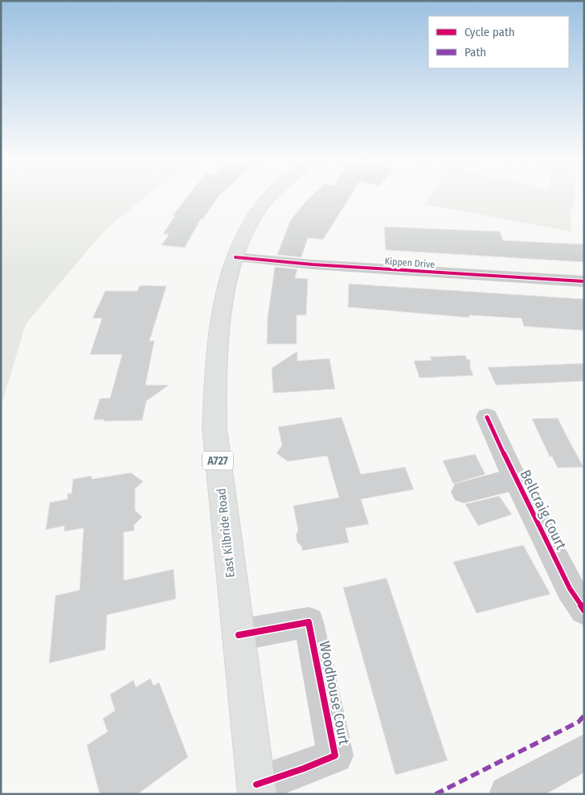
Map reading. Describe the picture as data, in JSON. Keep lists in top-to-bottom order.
{
  "streets": {
    "main road": ["A727", "East Kilbride Road"],
    "street": ["Kippen Drive", "Bellcraig Court", "Woodhouse Court"]
  },
  "crossings": [
    ["Kippen Drive", "East Kilbride Road"],
    ["East Kilbride Road", "Woodhouse Court"]
  ],
  "legend": ["Cycle path", "Path"]
}
